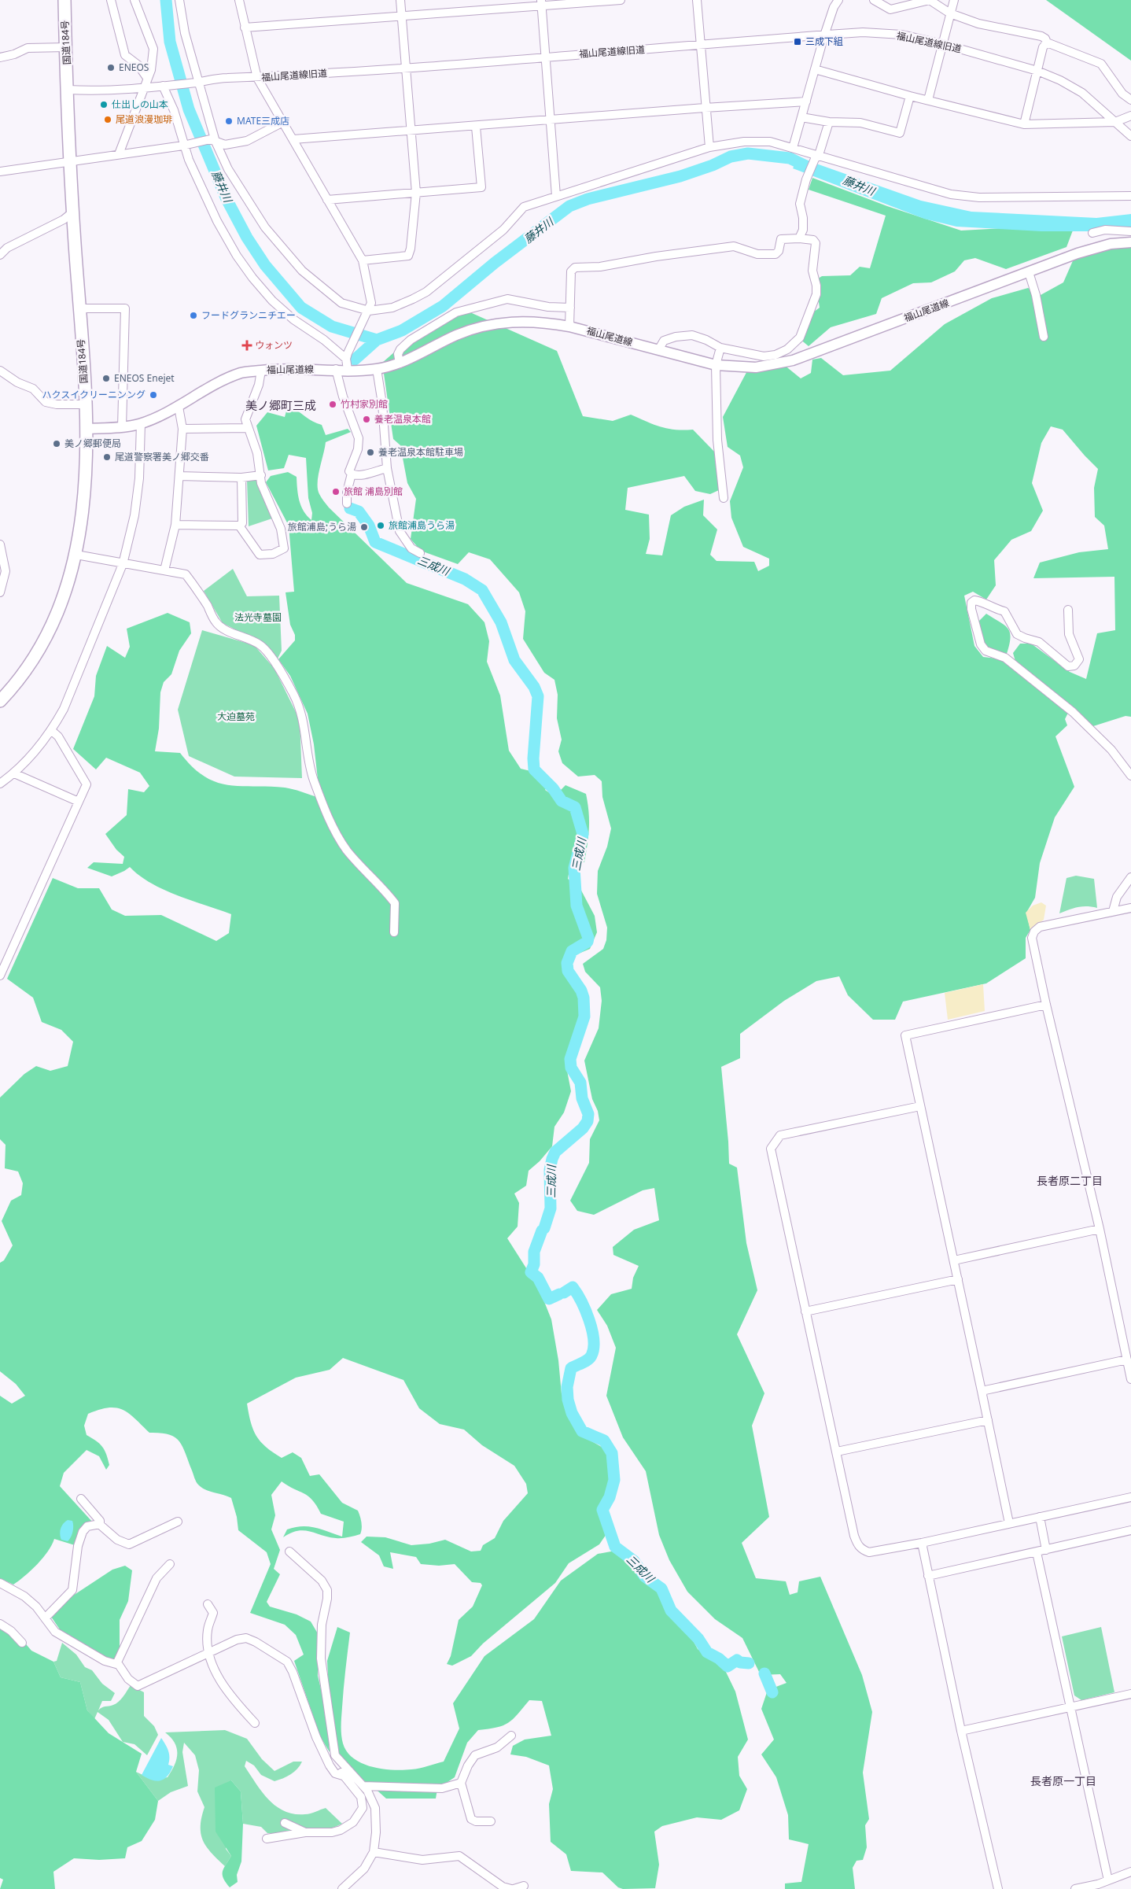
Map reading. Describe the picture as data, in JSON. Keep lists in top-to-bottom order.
{
  "streets": {
    "highway": ["国道184号"],
    "main road": ["福山尾道線"],
    "street": ["福山尾道線旧道"]
  },
  "crossings": [
    ["国道184号", "福山尾道線旧道"],
    ["国道184号", "福山尾道線"]
  ],
  "districts": ["美ノ郷町三成", "長者原二丁目", "長者原一丁目"],
  "water": ["藤井川", "三成川"],
  "parks": ["法光寺墓園", "大迫墓苑"],
  "places": {
    "transit": ["三成下組"],
    "other": [
      "ENEOS",
      "仕出しの山本",
      "尾道浪漫珈琲",
      "MATE三成店",
      "フードグランニチエー",
      "ENEOS Enejet",
      "ハクスイクリーニンング",
      "竹村家別館",
      "養老温泉本館",
      "美ノ郷郵便局",
      "養老温泉本館駐車場",
      "尾道警察署美ノ郷交番",
      "旅館 浦島別館",
      "旅館浦島うら湯",
      "旅館浦島;うら湯"
    ],
    "health": ["ウォンツ"]
  }
}
